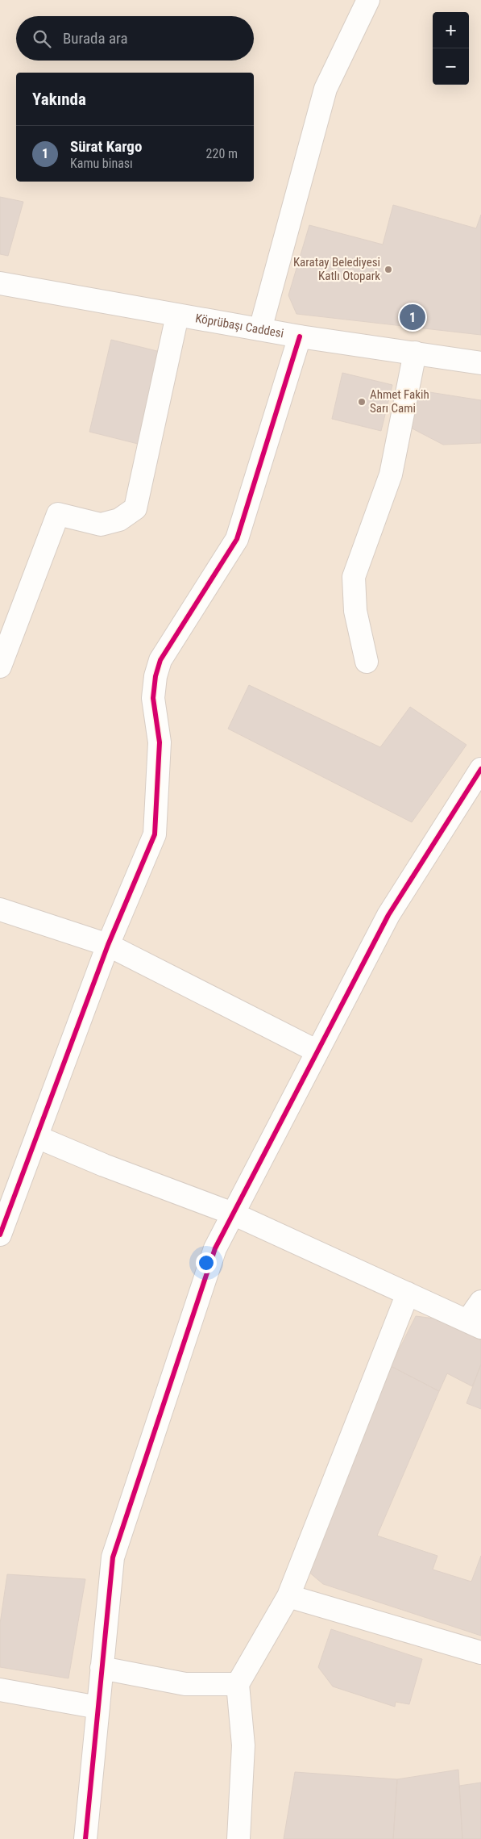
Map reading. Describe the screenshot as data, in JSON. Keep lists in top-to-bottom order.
{
  "streets": {
    "street": ["Köprübaşı Caddesi"]
  },
  "places": ["Karatay Belediyesi Katlı Otopark", "Ahmet Fakih Sarı Cami"],
  "page": {
    "map_buttons": ["+", "−"],
    "search": "Burada ara",
    "heading": "Yakında",
    "list": [
      {
        "mark": "1",
        "name": "Sürat Kargo",
        "note": "Kamu binası",
        "value": "220 m"
      }
    ],
    "pins": "1"
  }
}
